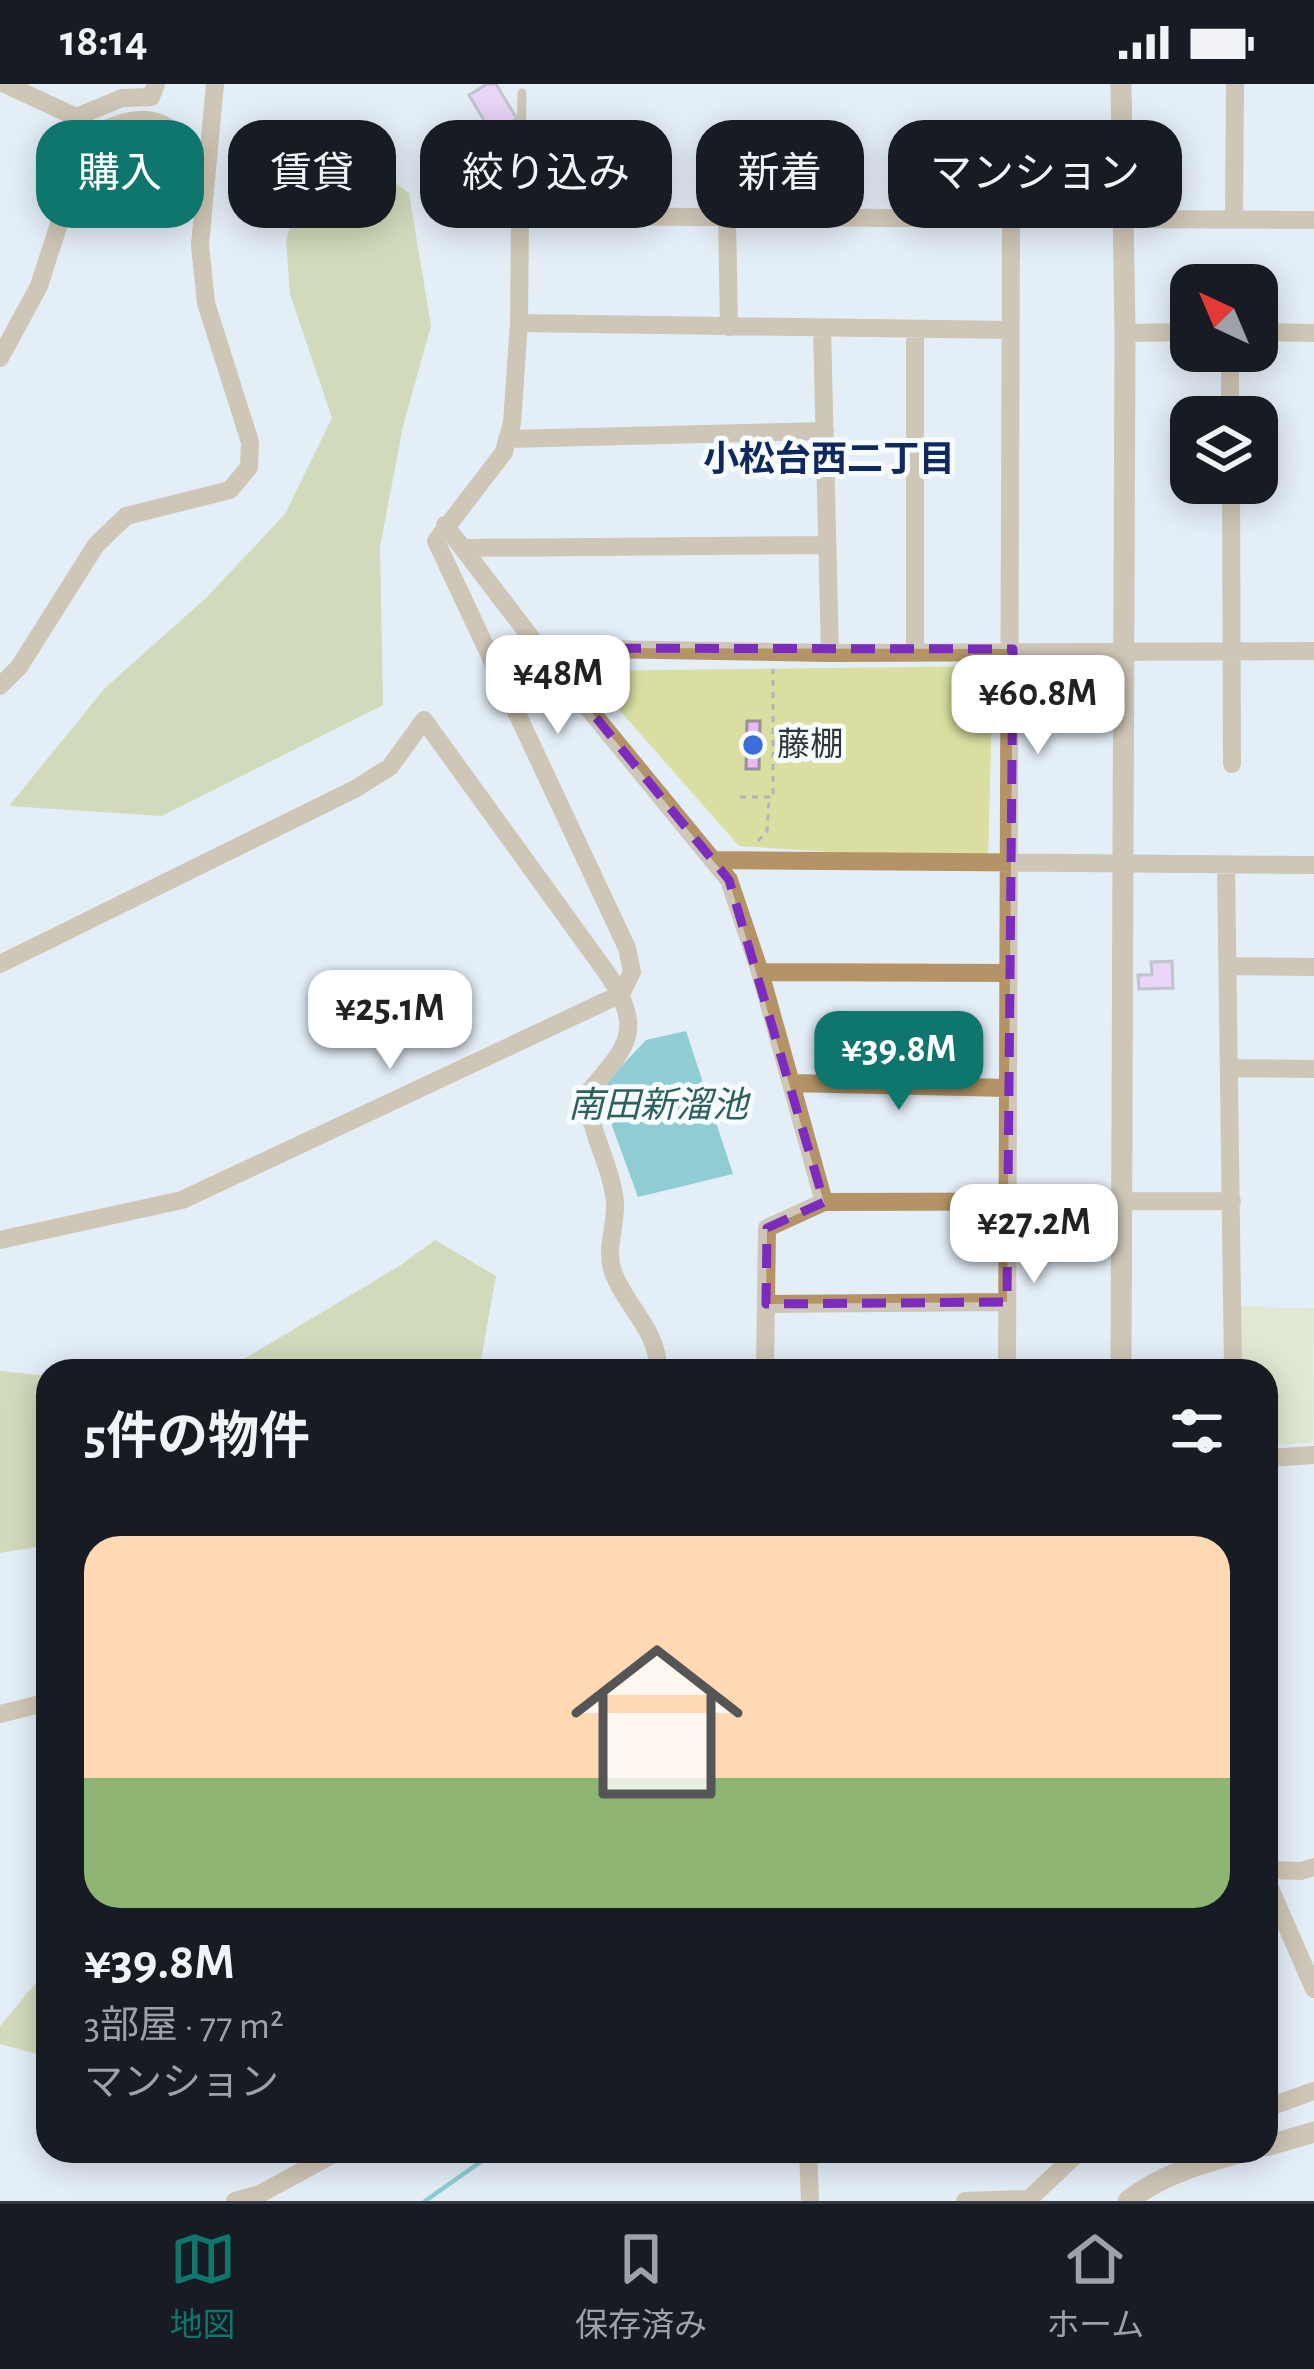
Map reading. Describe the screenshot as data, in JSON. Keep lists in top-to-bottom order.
{
  "districts": ["小松台西二丁目"],
  "water": ["南田新溜池"],
  "places": ["藤棚"],
  "north": "top left",
  "page": {
    "status": "18:14",
    "chip": [
      "購入",
      "賃貸",
      "絞り込み",
      "新着",
      "マンション"
    ],
    "price": [
      "¥48M",
      "¥60.8M",
      "¥25.1M",
      "¥39.8M",
      "¥27.2M"
    ],
    "heading": "5件の物件",
    "list": [
      {
        "name": "¥39.8M",
        "note": "3部屋 · 77 m² · マンション"
      }
    ],
    "tabs": ["地図", "保存済み", "ホーム"]
  }
}
